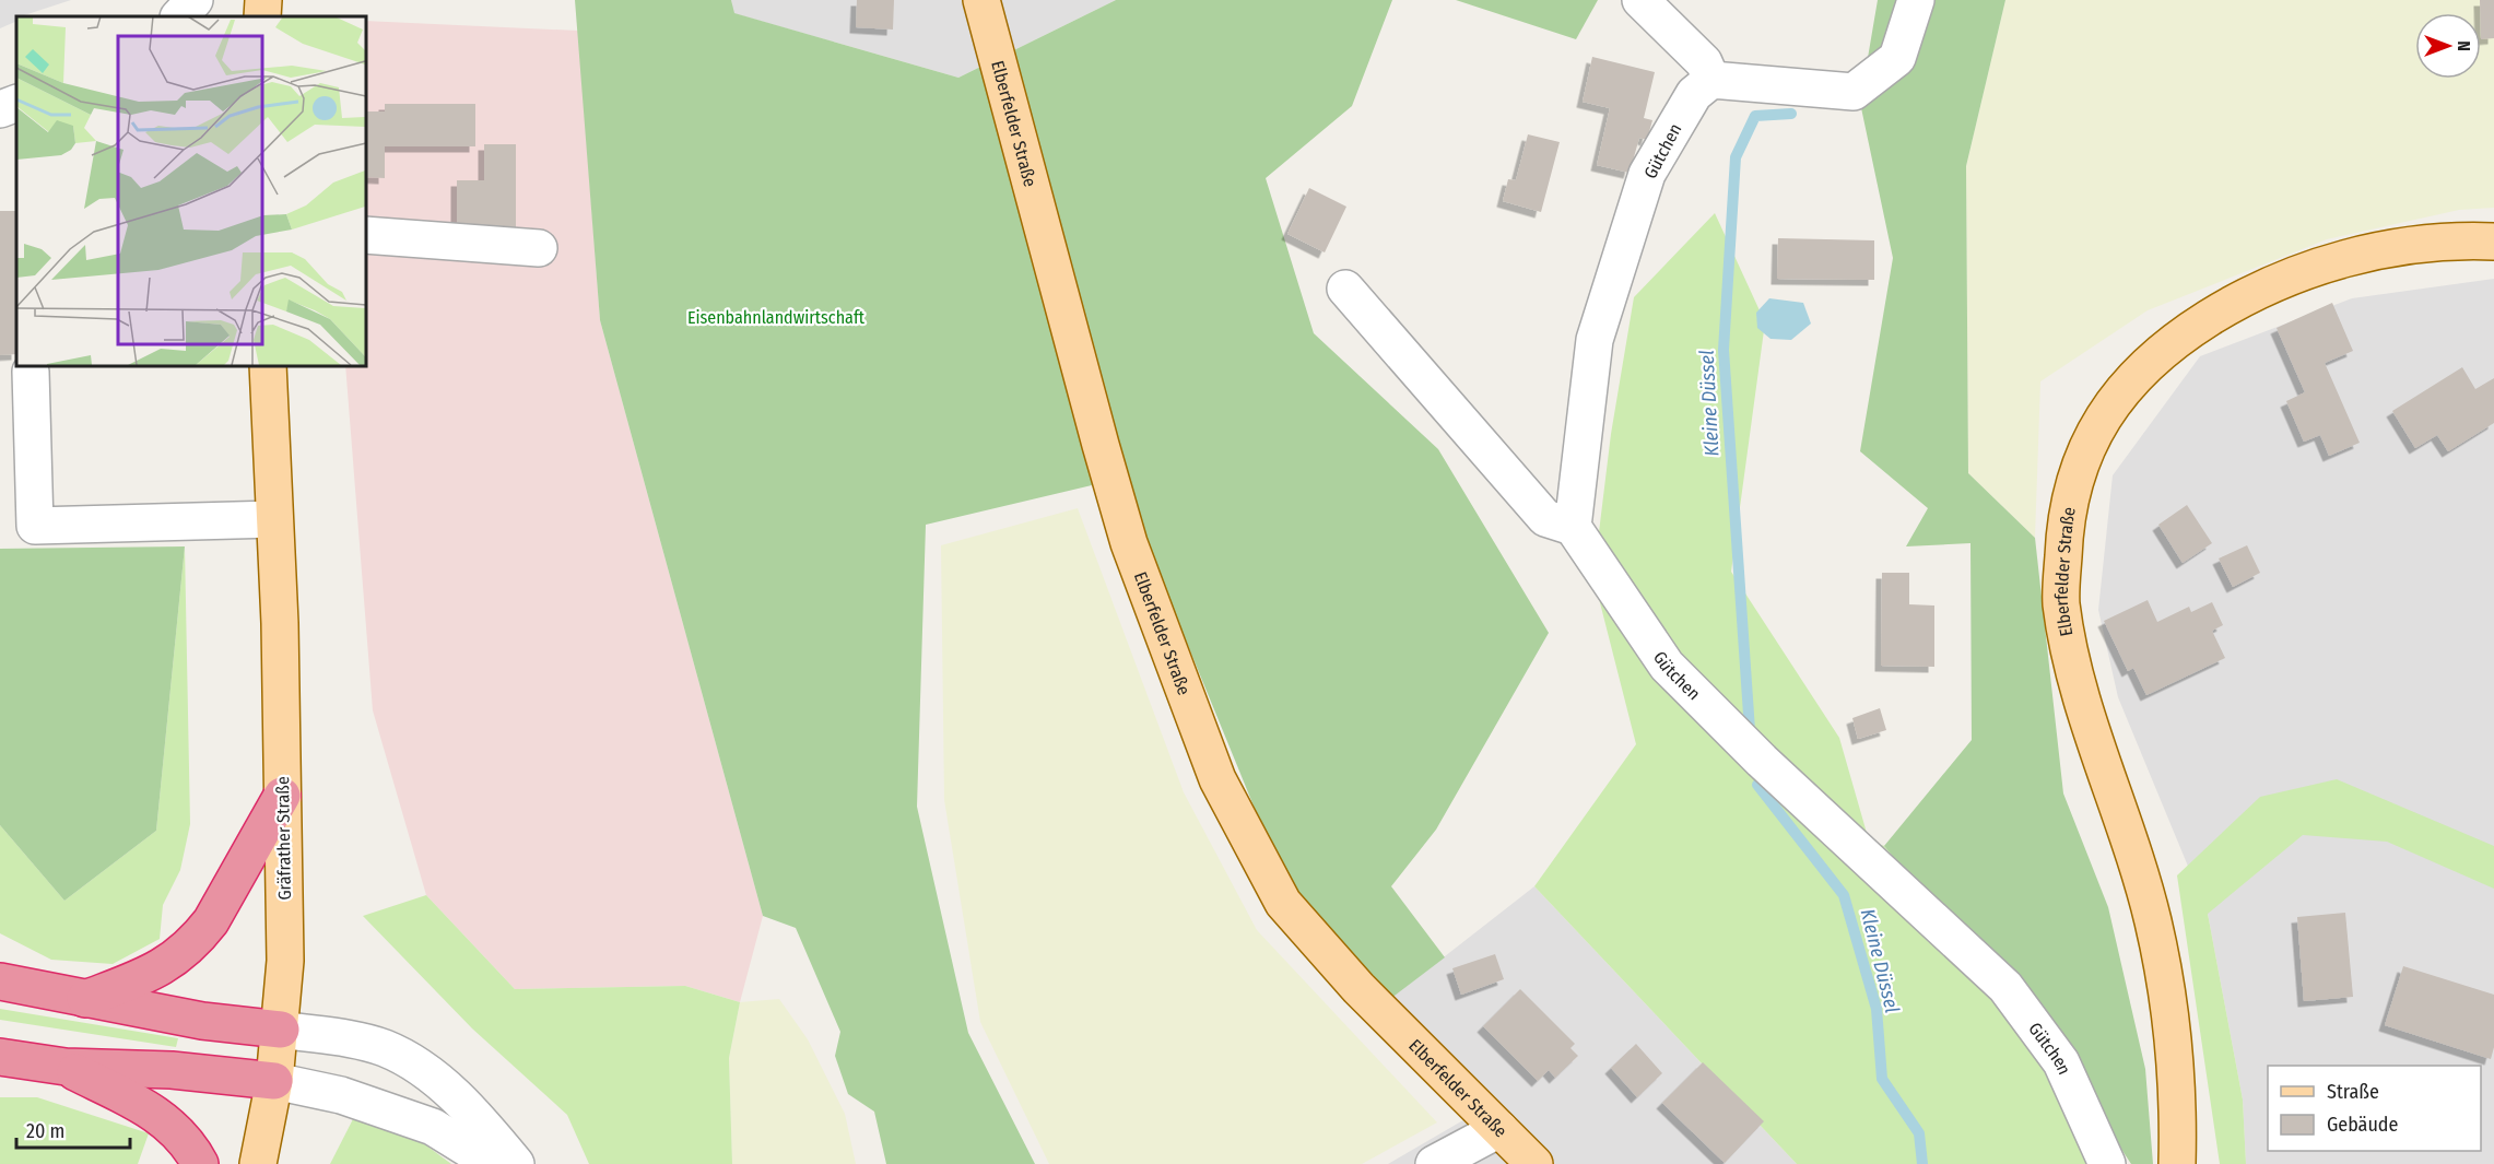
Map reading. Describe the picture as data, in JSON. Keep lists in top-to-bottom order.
{
  "streets": {
    "main road": ["Elberfelder Straße", "Gräfrather Straße"],
    "street": ["Gütchen"]
  },
  "water": ["Kleine Düssel"],
  "parks": ["Eisenbahnlandwirtschaft"],
  "legend": ["Straße", "Gebäude"],
  "scale_bar": "20 m",
  "north": "right"
}
